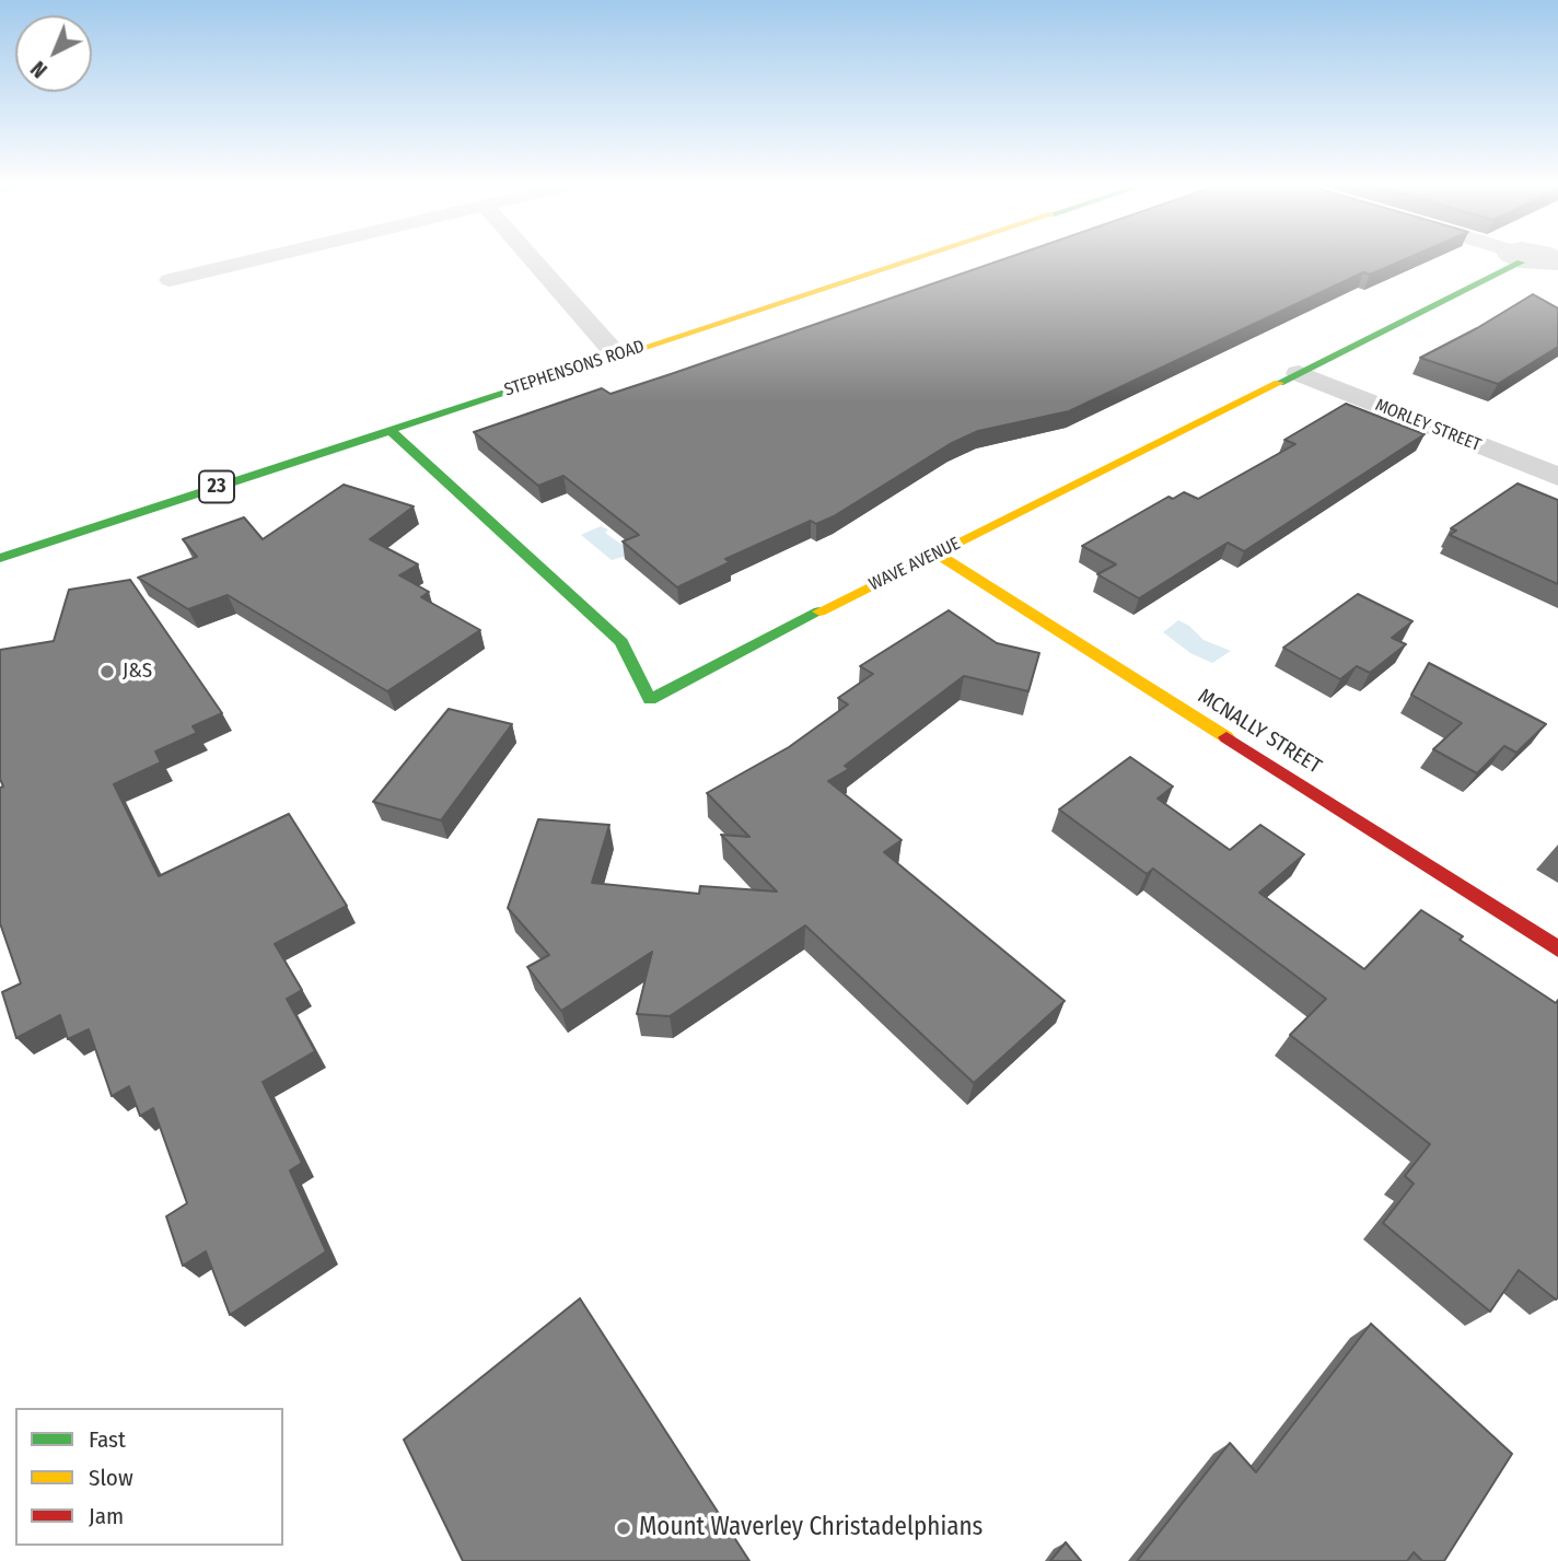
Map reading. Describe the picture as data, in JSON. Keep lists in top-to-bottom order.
{
  "streets": {
    "street": [
      "STEPHENSONS ROAD",
      "MORLEY STREET",
      "23",
      "WAVE AVENUE",
      "MCNALLY STREET"
    ]
  },
  "crossings": [
    ["STEPHENSONS ROAD", "WAVE AVENUE"],
    ["MORLEY STREET", "WAVE AVENUE"],
    ["WAVE AVENUE", "MCNALLY STREET"]
  ],
  "places": ["J&S", "Mount Waverley Christadelphians"],
  "legend": ["Fast", "Slow", "Jam"],
  "north": "bottom left"
}
